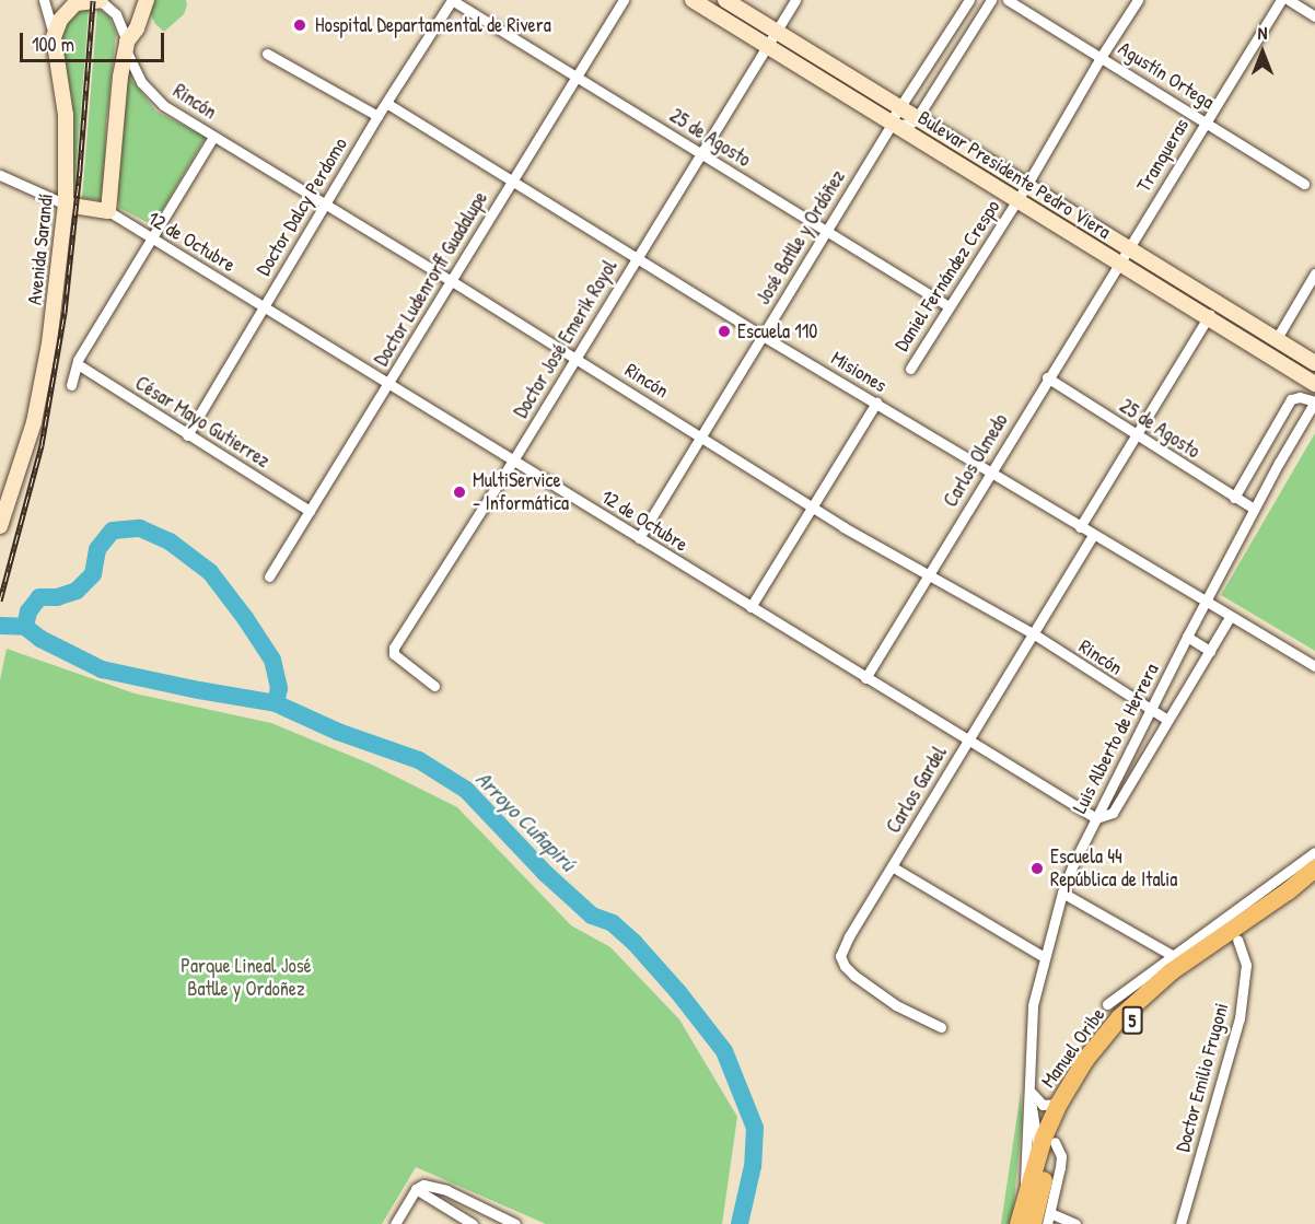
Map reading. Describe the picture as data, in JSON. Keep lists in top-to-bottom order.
{
  "streets": {
    "highway": ["5", "Manuel Oribe"],
    "street": [
      "Agustín Ortega",
      "Rincón",
      "25 de Agosto",
      "Tranqueras",
      "Bulevar Presidente Pedro Viera",
      "Doctor Dalcy Perdomo",
      "José Batlle y Ordóñez",
      "12 de Octubre",
      "Avenida Sarandí",
      "Daniel Fernández Crespo",
      "Doctor Ludenrorff Guadalupe",
      "Doctor José Emerik Royol",
      "Misiones",
      "César Mayo Gutierrez",
      "Carlos Olmedo",
      "Luis Alberto de Herrera",
      "Carlos Gardel",
      "Doctor Emilio Frugoni"
    ]
  },
  "crossings": [
    ["Agustín Ortega", "Tranqueras"],
    ["Agustín Ortega", "Daniel Fernández Crespo"],
    ["Rincón", "Doctor Dalcy Perdomo"],
    ["Rincón", "José Batlle y Ordóñez"],
    ["Rincón", "Doctor Ludenrorff Guadalupe"],
    ["Rincón", "Doctor José Emerik Royol"],
    ["Rincón", "Carlos Olmedo"],
    ["Rincón", "Luis Alberto de Herrera"],
    ["Rincón", "Carlos Gardel"],
    ["25 de Agosto", "Doctor Dalcy Perdomo"],
    ["25 de Agosto", "José Batlle y Ordóñez"],
    ["25 de Agosto", "Daniel Fernández Crespo"],
    ["25 de Agosto", "Doctor Ludenrorff Guadalupe"],
    ["25 de Agosto", "Doctor José Emerik Royol"],
    ["25 de Agosto", "Carlos Olmedo"],
    ["25 de Agosto", "Luis Alberto de Herrera"],
    ["Tranqueras", "Bulevar Presidente Pedro Viera"],
    ["Tranqueras", "Carlos Olmedo"],
    ["Bulevar Presidente Pedro Viera", "José Batlle y Ordóñez"],
    ["Bulevar Presidente Pedro Viera", "Daniel Fernández Crespo"],
    ["Bulevar Presidente Pedro Viera", "Doctor José Emerik Royol"],
    ["Bulevar Presidente Pedro Viera", "Carlos Olmedo"],
    ["Doctor Dalcy Perdomo", "12 de Octubre"],
    ["Doctor Dalcy Perdomo", "Misiones"],
    ["Doctor Dalcy Perdomo", "César Mayo Gutierrez"],
    ["José Batlle y Ordóñez", "12 de Octubre"],
    ["José Batlle y Ordóñez", "Misiones"],
    ["12 de Octubre", "Doctor Ludenrorff Guadalupe"],
    ["12 de Octubre", "Doctor José Emerik Royol"],
    ["12 de Octubre", "Carlos Olmedo"],
    ["12 de Octubre", "Luis Alberto de Herrera"],
    ["12 de Octubre", "Carlos Gardel"],
    ["Doctor Ludenrorff Guadalupe", "Misiones"],
    ["Doctor Ludenrorff Guadalupe", "César Mayo Gutierrez"],
    ["Doctor José Emerik Royol", "Misiones"],
    ["Misiones", "Carlos Olmedo"],
    ["Misiones", "Luis Alberto de Herrera"],
    ["Misiones", "Carlos Gardel"],
    ["Luis Alberto de Herrera", "Manuel Oribe"],
    ["Manuel Oribe", "Doctor Emilio Frugoni"]
  ],
  "water": ["Arroyo Cuñapirú"],
  "parks": ["Parque Lineal José Batlle y Ordoñez"],
  "places": [
    "Hospital Departamental de Rivera",
    "Escuela 110",
    "MultiService - Informática",
    "Escuela 44 República de Italia"
  ],
  "scale_bar": "100 m",
  "north": "top"
}
